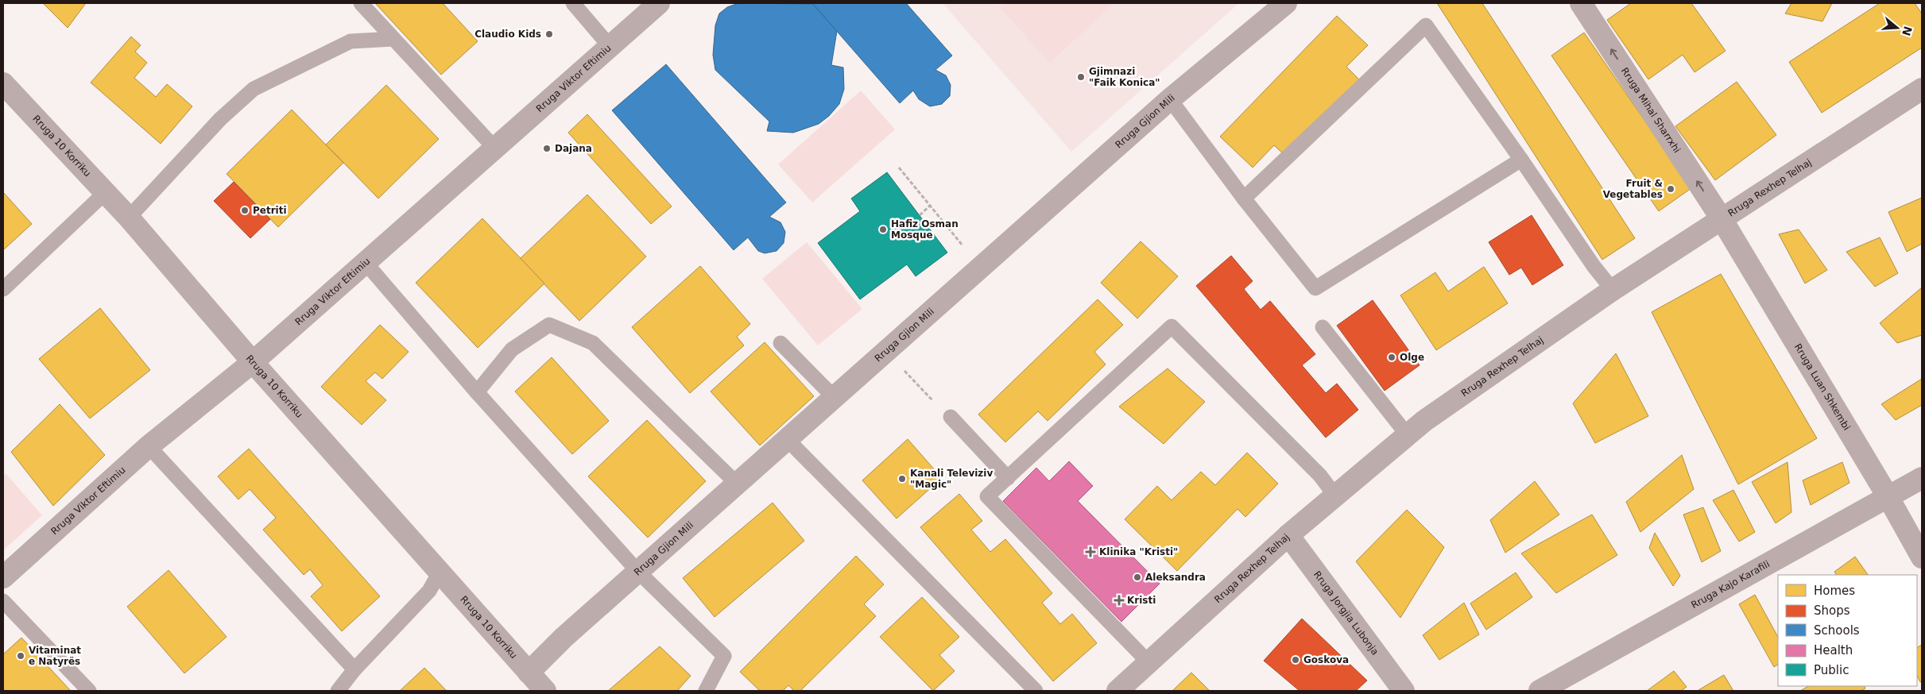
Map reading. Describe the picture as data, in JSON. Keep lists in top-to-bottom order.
{
  "streets": {
    "street": [
      "Rruga Viktor Eftimiu",
      "Rruga Mihal Sharrxhi",
      "Rruga Gjion Mili",
      "Rruga 10 Korriku",
      "Rruga Rexhep Telhaj",
      "Rruga Luan Shkembi",
      "Rruga Kajo Karafili",
      "Rruga Jorgjia Lubonja"
    ]
  },
  "crossings": [
    ["Rruga Viktor Eftimiu", "Rruga 10 Korriku"],
    ["Rruga Mihal Sharrxhi", "Rruga Rexhep Telhaj"],
    ["Rruga Mihal Sharrxhi", "Rruga Luan Shkembi"],
    ["Rruga Gjion Mili", "Rruga 10 Korriku"],
    ["Rruga Rexhep Telhaj", "Rruga Luan Shkembi"],
    ["Rruga Rexhep Telhaj", "Rruga Jorgjia Lubonja"],
    ["Rruga Luan Shkembi", "Rruga Kajo Karafili"]
  ],
  "one_way": ["Rruga Mihal Sharrxhi"],
  "places": {
    "other": [
      "Claudio Kids",
      "Gjimnazi \"Faik Konica\"",
      "Dajana",
      "Fruit & Vegetables",
      "Petriti",
      "Hafiz Osman Mosque",
      "Olge",
      "Kanali Televiziv \"Magic\"",
      "Aleksandra",
      "Vitaminat e Natyrës",
      "Goskova"
    ],
    "health": ["Klinika \"Kristi\"", "Kristi"]
  },
  "legend": [
    "Homes",
    "Shops",
    "Schools",
    "Health",
    "Public"
  ],
  "north": "right"
}
